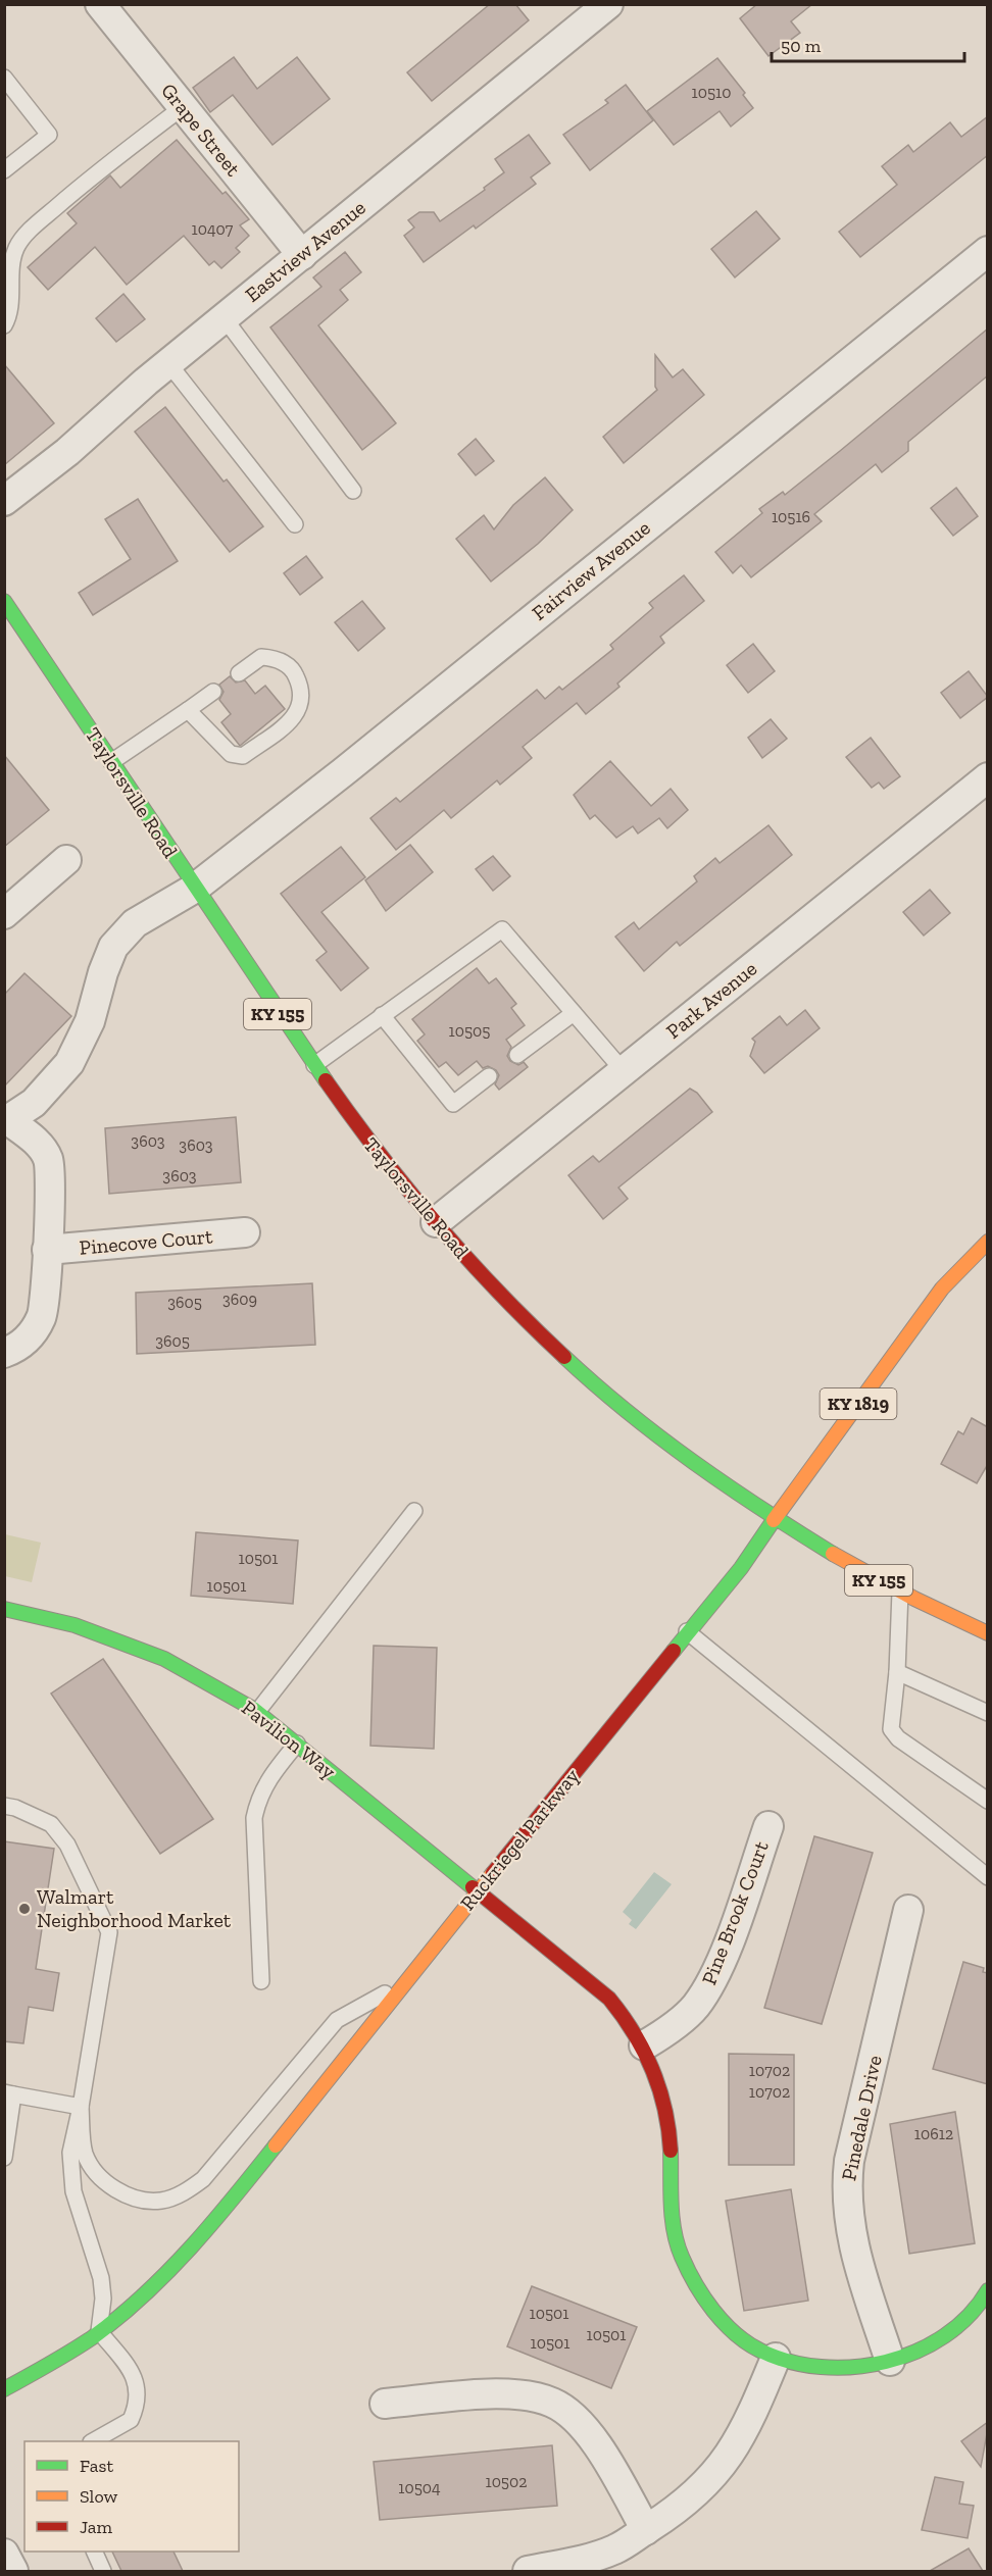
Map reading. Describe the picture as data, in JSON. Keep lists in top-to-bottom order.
{
  "streets": {
    "main road": [
      "Taylorsville Road",
      "KY 155",
      "KY 1819",
      "Pavilion Way",
      "Ruckriegel Parkway"
    ],
    "street": [
      "Grape Street",
      "Eastview Avenue",
      "Fairview Avenue",
      "Park Avenue",
      "Pinecove Court",
      "Pine Brook Court",
      "Pinedale Drive"
    ]
  },
  "crossings": [
    ["Grape Street", "Eastview Avenue"],
    ["Fairview Avenue", "Taylorsville Road"],
    ["Taylorsville Road", "Park Avenue"],
    ["Taylorsville Road", "Ruckriegel Parkway"],
    ["Pavilion Way", "Ruckriegel Parkway"],
    ["Pavilion Way", "Pine Brook Court"],
    ["Pavilion Way", "Pinedale Drive"]
  ],
  "places": ["Walmart Neighborhood Market"],
  "house_numbers": [
    "10510",
    "10407",
    "10516",
    "10505",
    "3603",
    "3603",
    "3603",
    "3609",
    "3605",
    "3605",
    "10501",
    "10501",
    "10702",
    "10702",
    "10612",
    "10501",
    "10501",
    "10501",
    "10502",
    "10504"
  ],
  "legend": ["Fast", "Slow", "Jam"],
  "scale_bar": "50 m"
}
